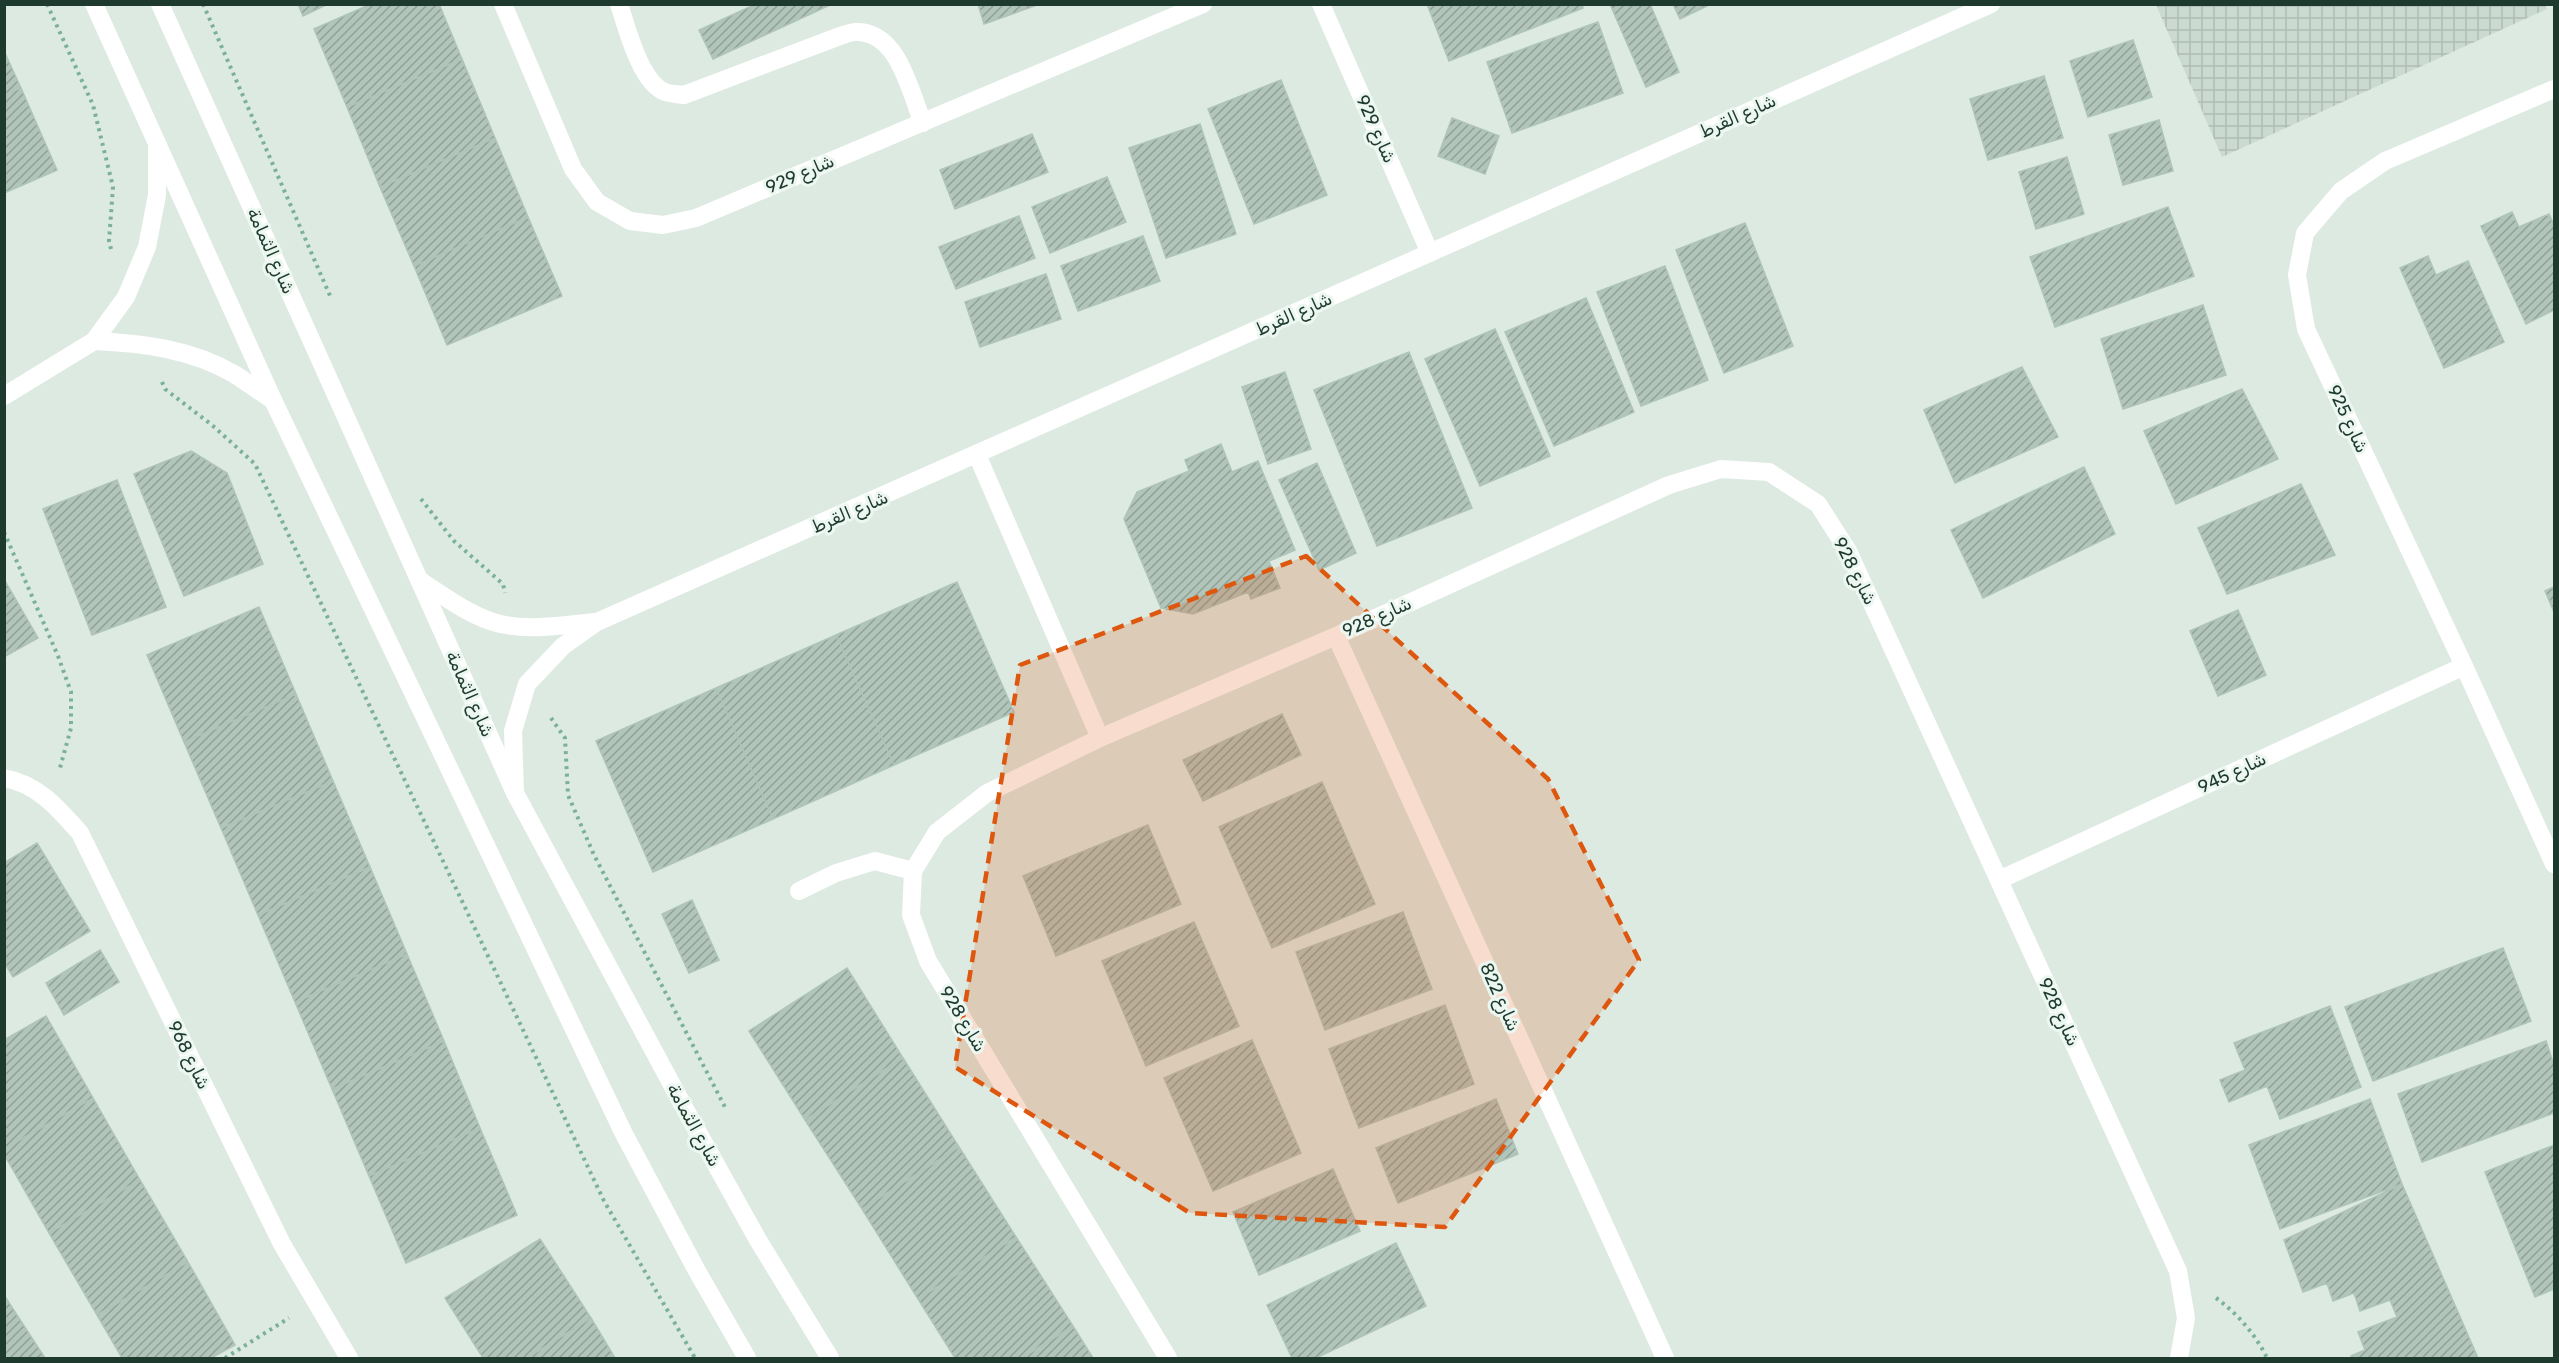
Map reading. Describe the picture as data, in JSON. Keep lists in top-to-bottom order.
{
  "streets": {
    "street": [
      "شارع القرط",
      "شارع 929",
      "شارع الثمامة",
      "شارع 925",
      "شارع 928",
      "شارع 945",
      "شارع 822",
      "شارع 968"
    ]
  },
  "crossings": [
    ["شارع القرط", "شارع 929"],
    ["شارع القرط", "شارع الثمامة"],
    ["شارع 925", "شارع 945"],
    ["شارع 928", "شارع 945"],
    ["شارع 928", "شارع 822"]
  ]
}
